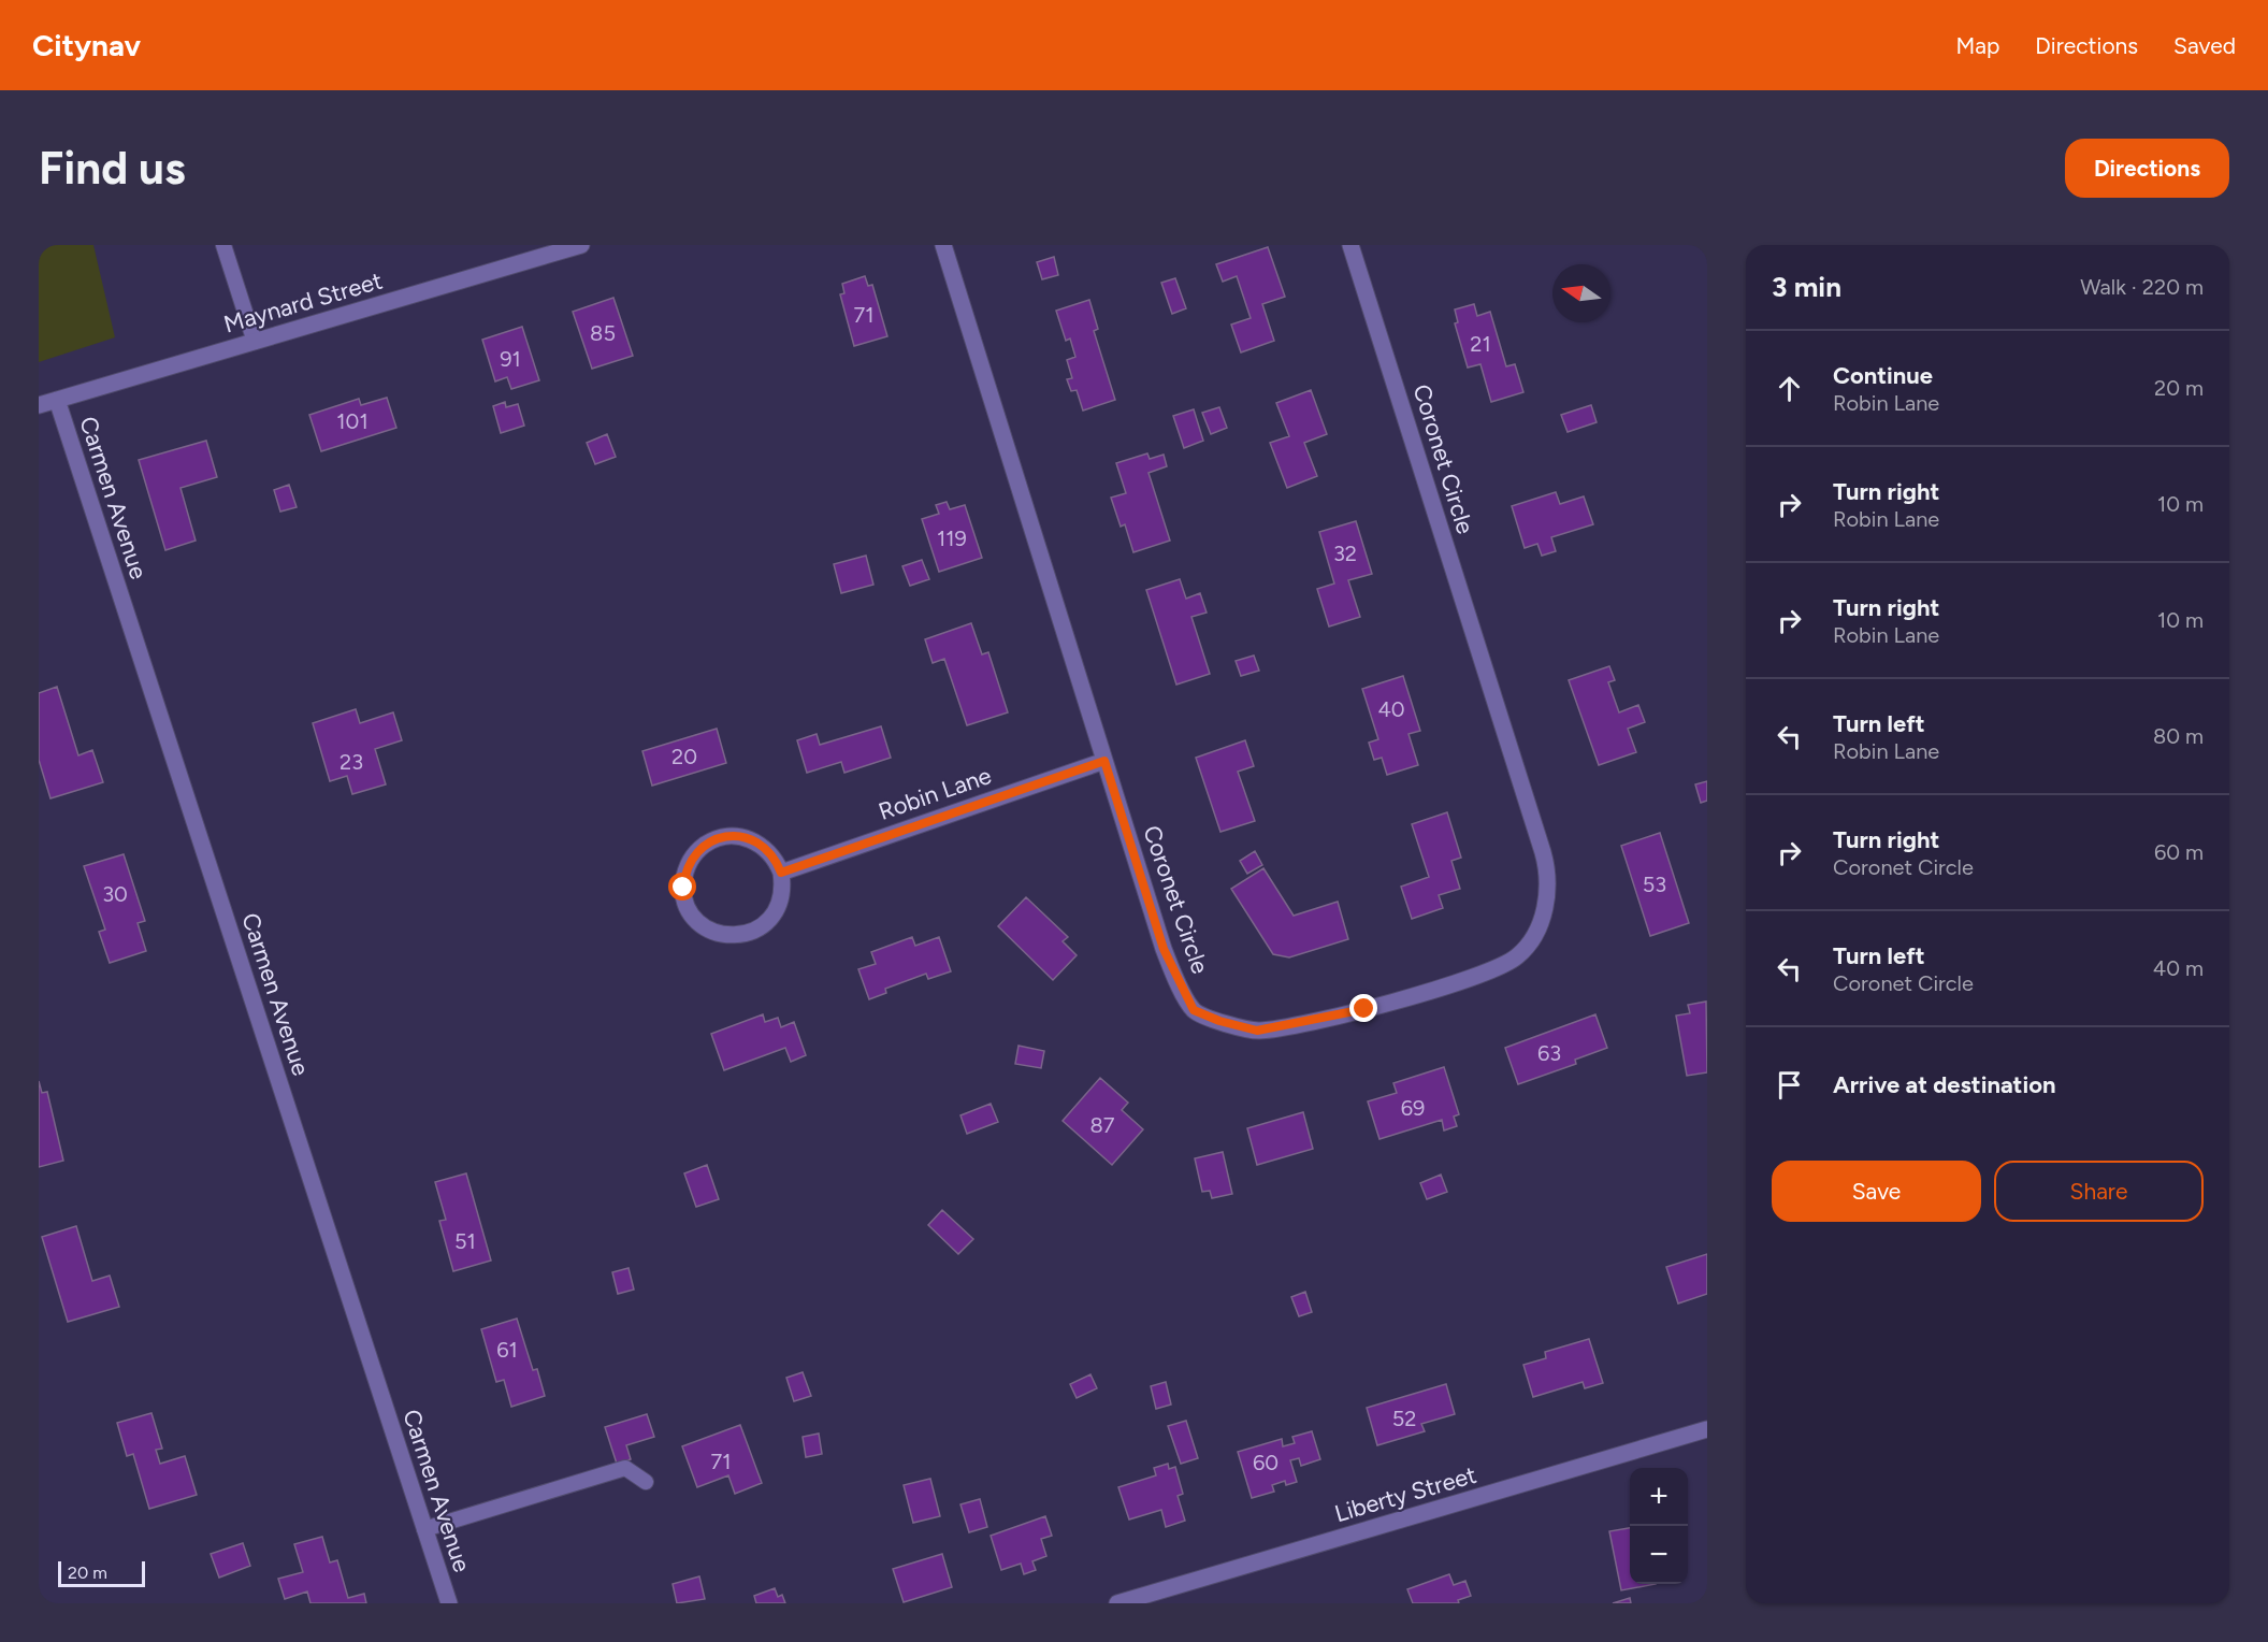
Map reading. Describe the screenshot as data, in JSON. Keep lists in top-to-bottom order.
{
  "streets": {
    "street": [
      "Maynard Street",
      "Coronet Circle",
      "Carmen Avenue",
      "Robin Lane",
      "Liberty Street"
    ]
  },
  "crossings": [
    ["Maynard Street", "Carmen Avenue"],
    ["Coronet Circle", "Robin Lane"]
  ],
  "house_numbers": [
    "71",
    "85",
    "21",
    "91",
    "101",
    "119",
    "32",
    "40",
    "20",
    "23",
    "53",
    "30",
    "63",
    "69",
    "87",
    "51",
    "61",
    "52",
    "71",
    "60"
  ],
  "scale_bar": "20 m",
  "north": "left",
  "page": {
    "header": "Citynav",
    "nav": ["Map", "Directions", "Saved"],
    "buttons": [
      "Directions",
      ["Save", "Share"]
    ],
    "title": "Find us",
    "heading": ["3 min", "Walk · 220 m"],
    "list": [
      ["Continue", "Robin Lane", "20 m"],
      ["Turn right", "Robin Lane", "10 m"],
      ["Turn right", "Robin Lane", "10 m"],
      ["Turn left", "Robin Lane", "80 m"],
      ["Turn right", "Coronet Circle", "60 m"],
      ["Turn left", "Coronet Circle", "40 m"],
      "Arrive at destination"
    ],
    "map_buttons": ["+", "−"],
    "scale": "20 m"
  }
}
